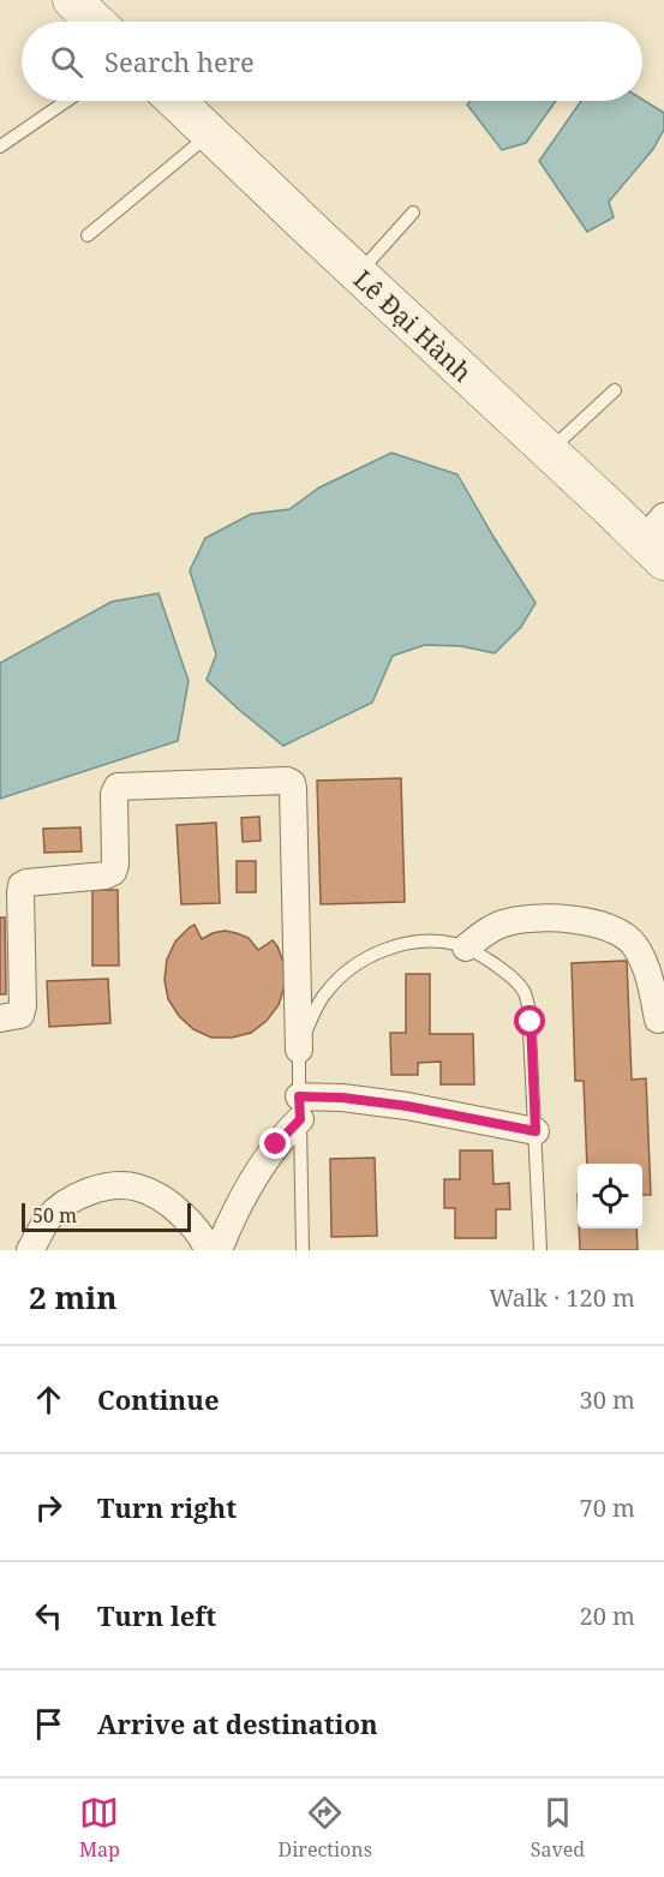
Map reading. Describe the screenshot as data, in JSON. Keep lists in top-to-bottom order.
{
  "streets": {
    "main road": ["Lê Đại Hành"]
  },
  "scale_bar": "50 m",
  "page": {
    "search": "Search here",
    "scale": "50 m",
    "heading": ["2 min", "Walk · 120 m"],
    "list": [
      ["Continue", "30 m"],
      ["Turn right", "70 m"],
      ["Turn left", "20 m"],
      "Arrive at destination"
    ],
    "nav": ["Map", "Directions", "Saved"]
  }
}
